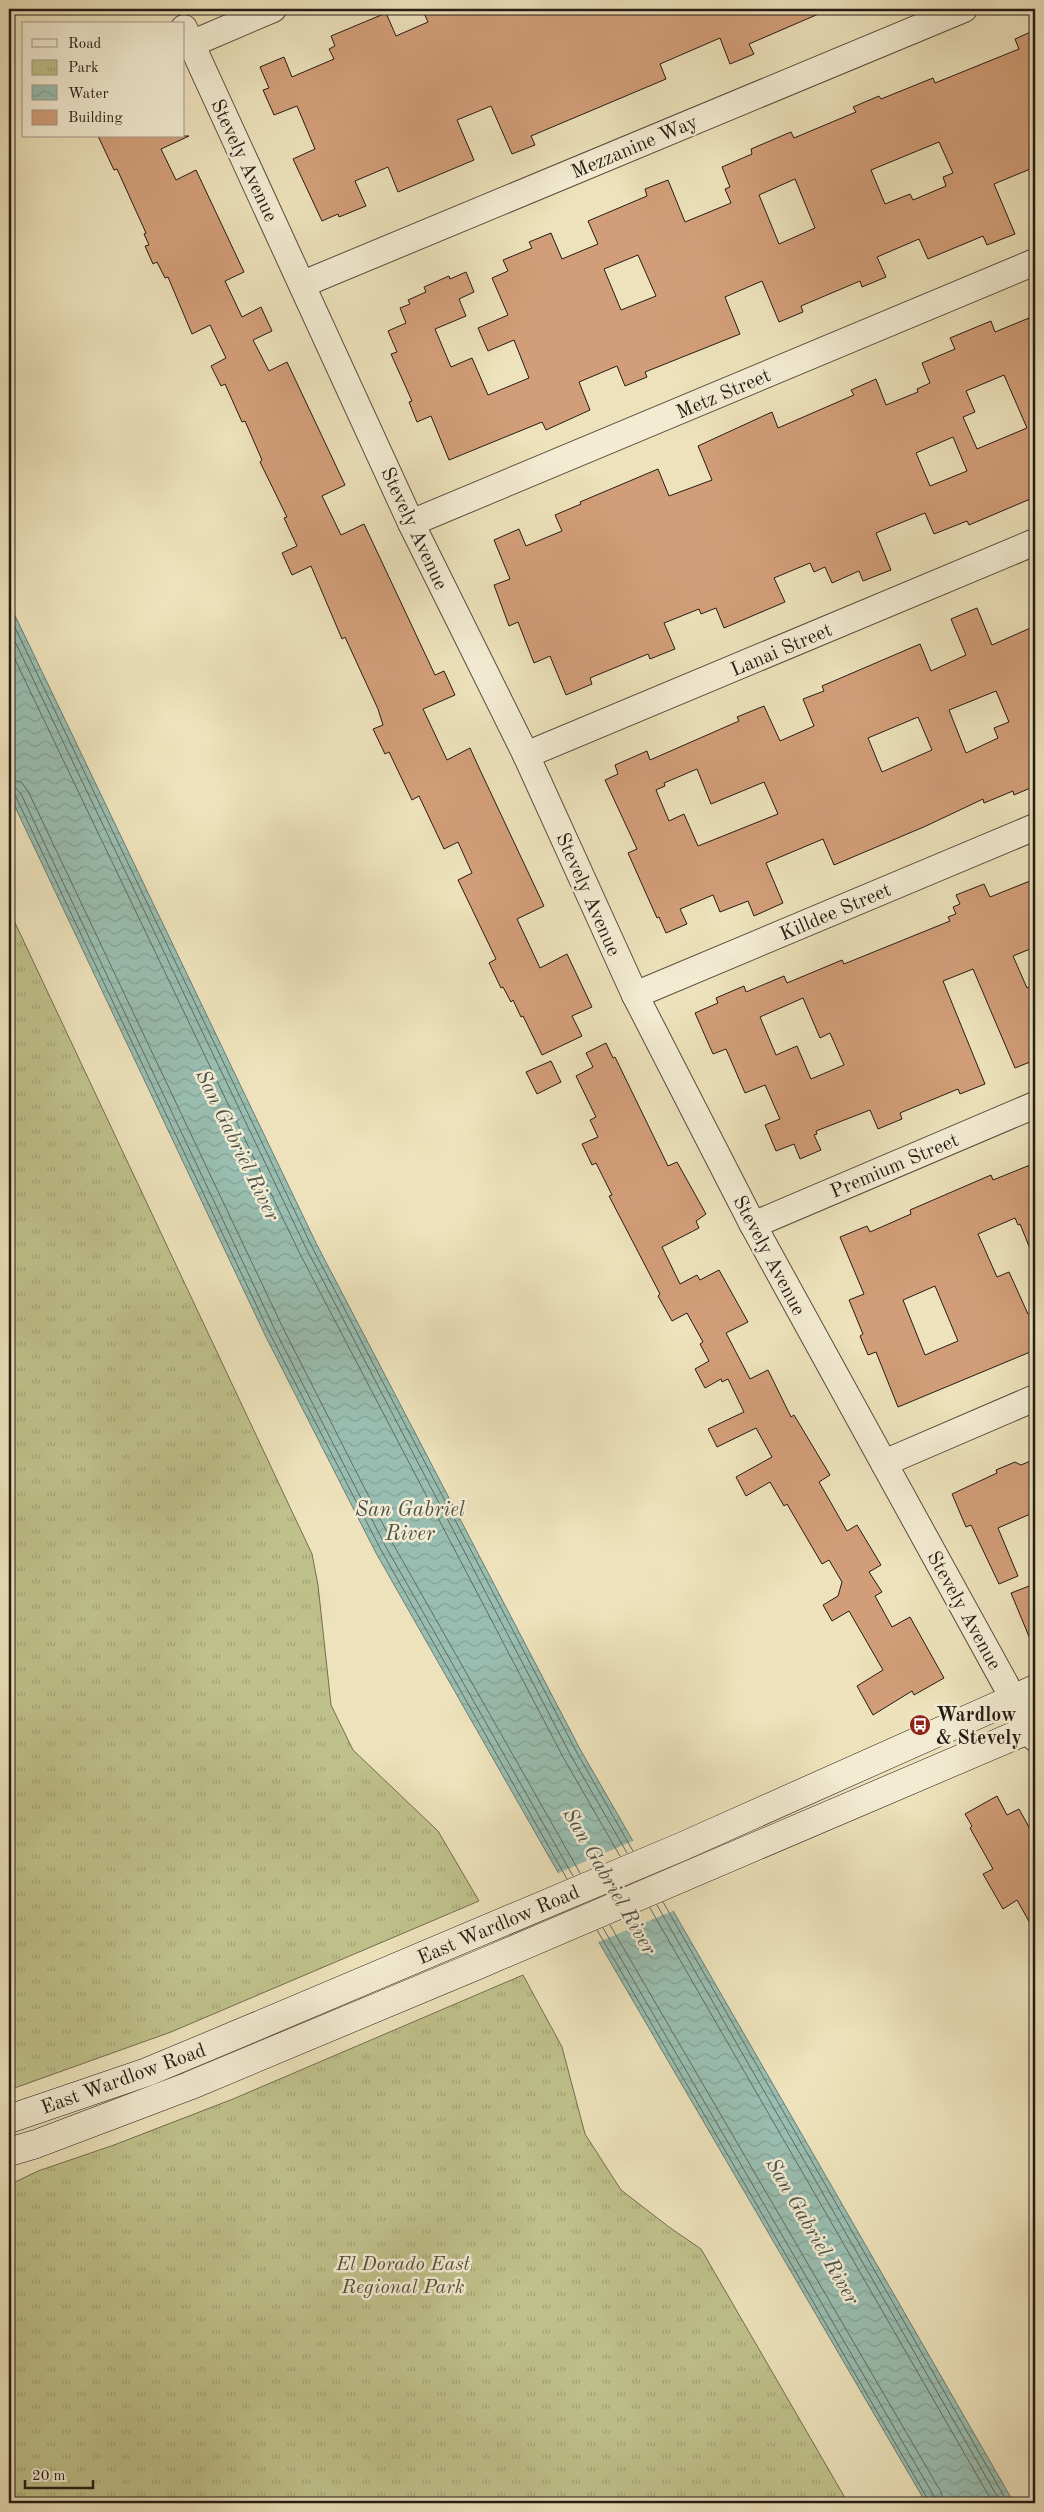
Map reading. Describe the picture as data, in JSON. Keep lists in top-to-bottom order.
{
  "streets": {
    "main road": ["East Wardlow Road"],
    "street": [
      "Mezzanine Way",
      "Stevely Avenue",
      "Metz Street",
      "Lanai Street",
      "Killdee Street",
      "Premium Street"
    ]
  },
  "crossings": [
    ["Mezzanine Way", "Stevely Avenue"],
    ["Stevely Avenue", "Metz Street"],
    ["Stevely Avenue", "Lanai Street"],
    ["Stevely Avenue", "Killdee Street"],
    ["Stevely Avenue", "Premium Street"],
    ["Stevely Avenue", "East Wardlow Road"]
  ],
  "water": ["San Gabriel River"],
  "parks": ["El Dorado East Regional Park"],
  "places": {
    "bus stop": ["Wardlow & Stevely"]
  },
  "legend": [
    "Road",
    "Park",
    "Water",
    "Building"
  ],
  "scale_bar": "20 m"
}
